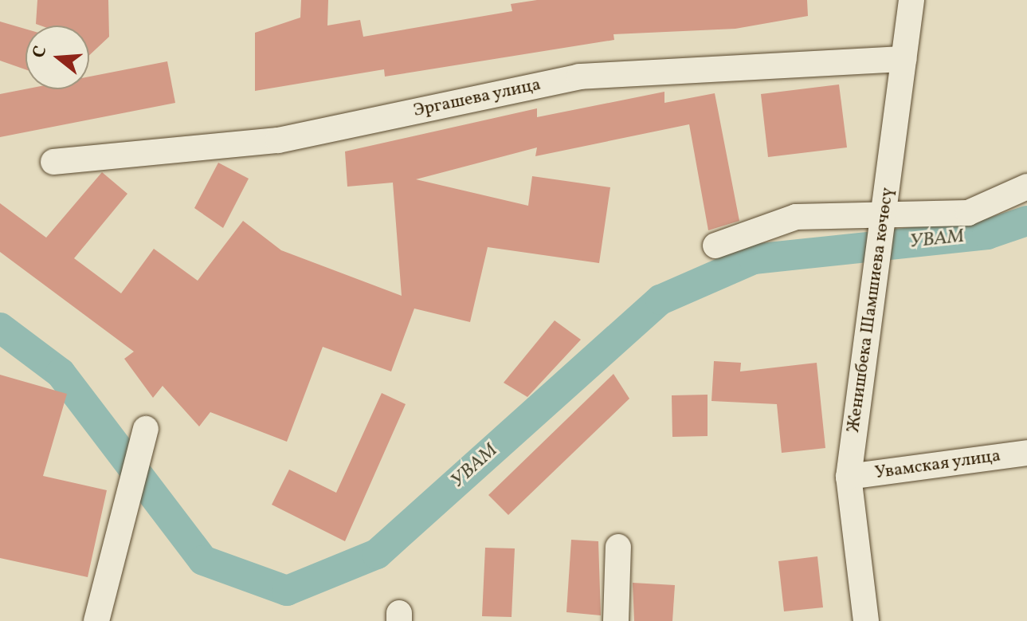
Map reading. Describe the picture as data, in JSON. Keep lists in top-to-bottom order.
{
  "streets": {
    "street": ["Эргашева улица", "Женишбека Шамшиева көчөсү", "Увамская улица"]
  },
  "crossings": [
    ["Эргашева улица", "Женишбека Шамшиева көчөсү"],
    ["Женишбека Шамшиева көчөсү", "Увамская улица"]
  ],
  "water": ["УВАМ"],
  "north": "left"
}
